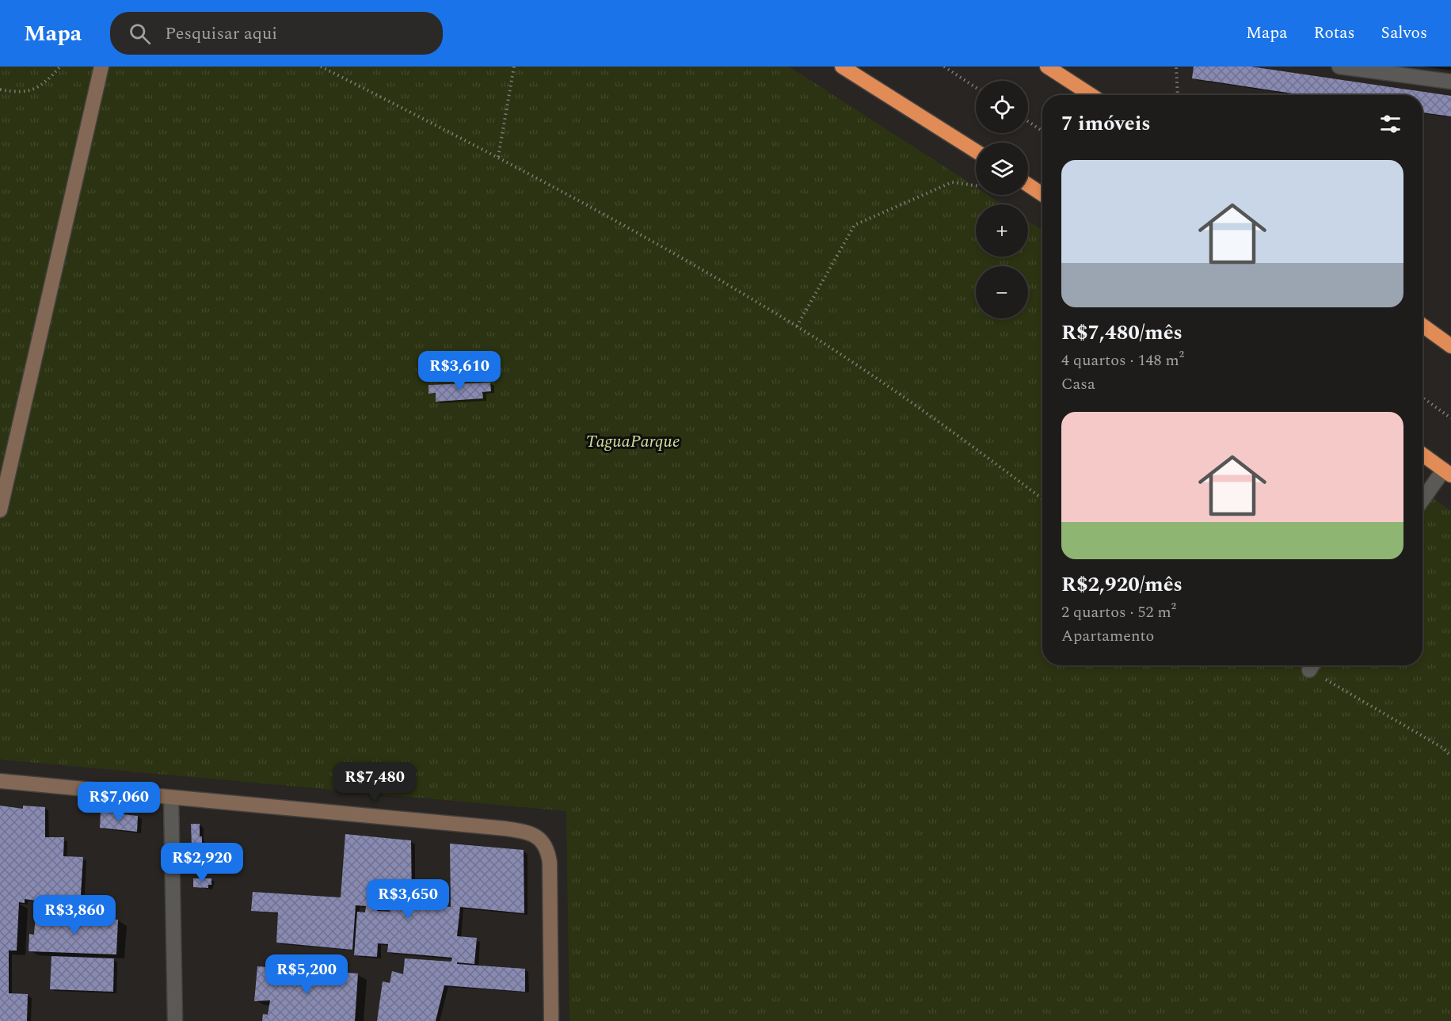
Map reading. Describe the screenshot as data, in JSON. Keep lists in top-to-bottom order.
{
  "parks": ["TaguaParque"],
  "page": {
    "header": "Mapa",
    "search": "Pesquisar aqui",
    "nav": ["Mapa", "Rotas", "Salvos"],
    "map_buttons": ["+", "−"],
    "heading": "7 imóveis",
    "list": [
      {
        "name": "R$7,480/mês",
        "note": "4 quartos · 148 m² · Casa"
      },
      {
        "name": "R$2,920/mês",
        "note": "2 quartos · 52 m² · Apartamento"
      }
    ],
    "price": [
      "R$3,610",
      "R$7,480",
      "R$7,060",
      "R$2,920",
      "R$3,650",
      "R$3,860",
      "R$5,200"
    ]
  }
}
